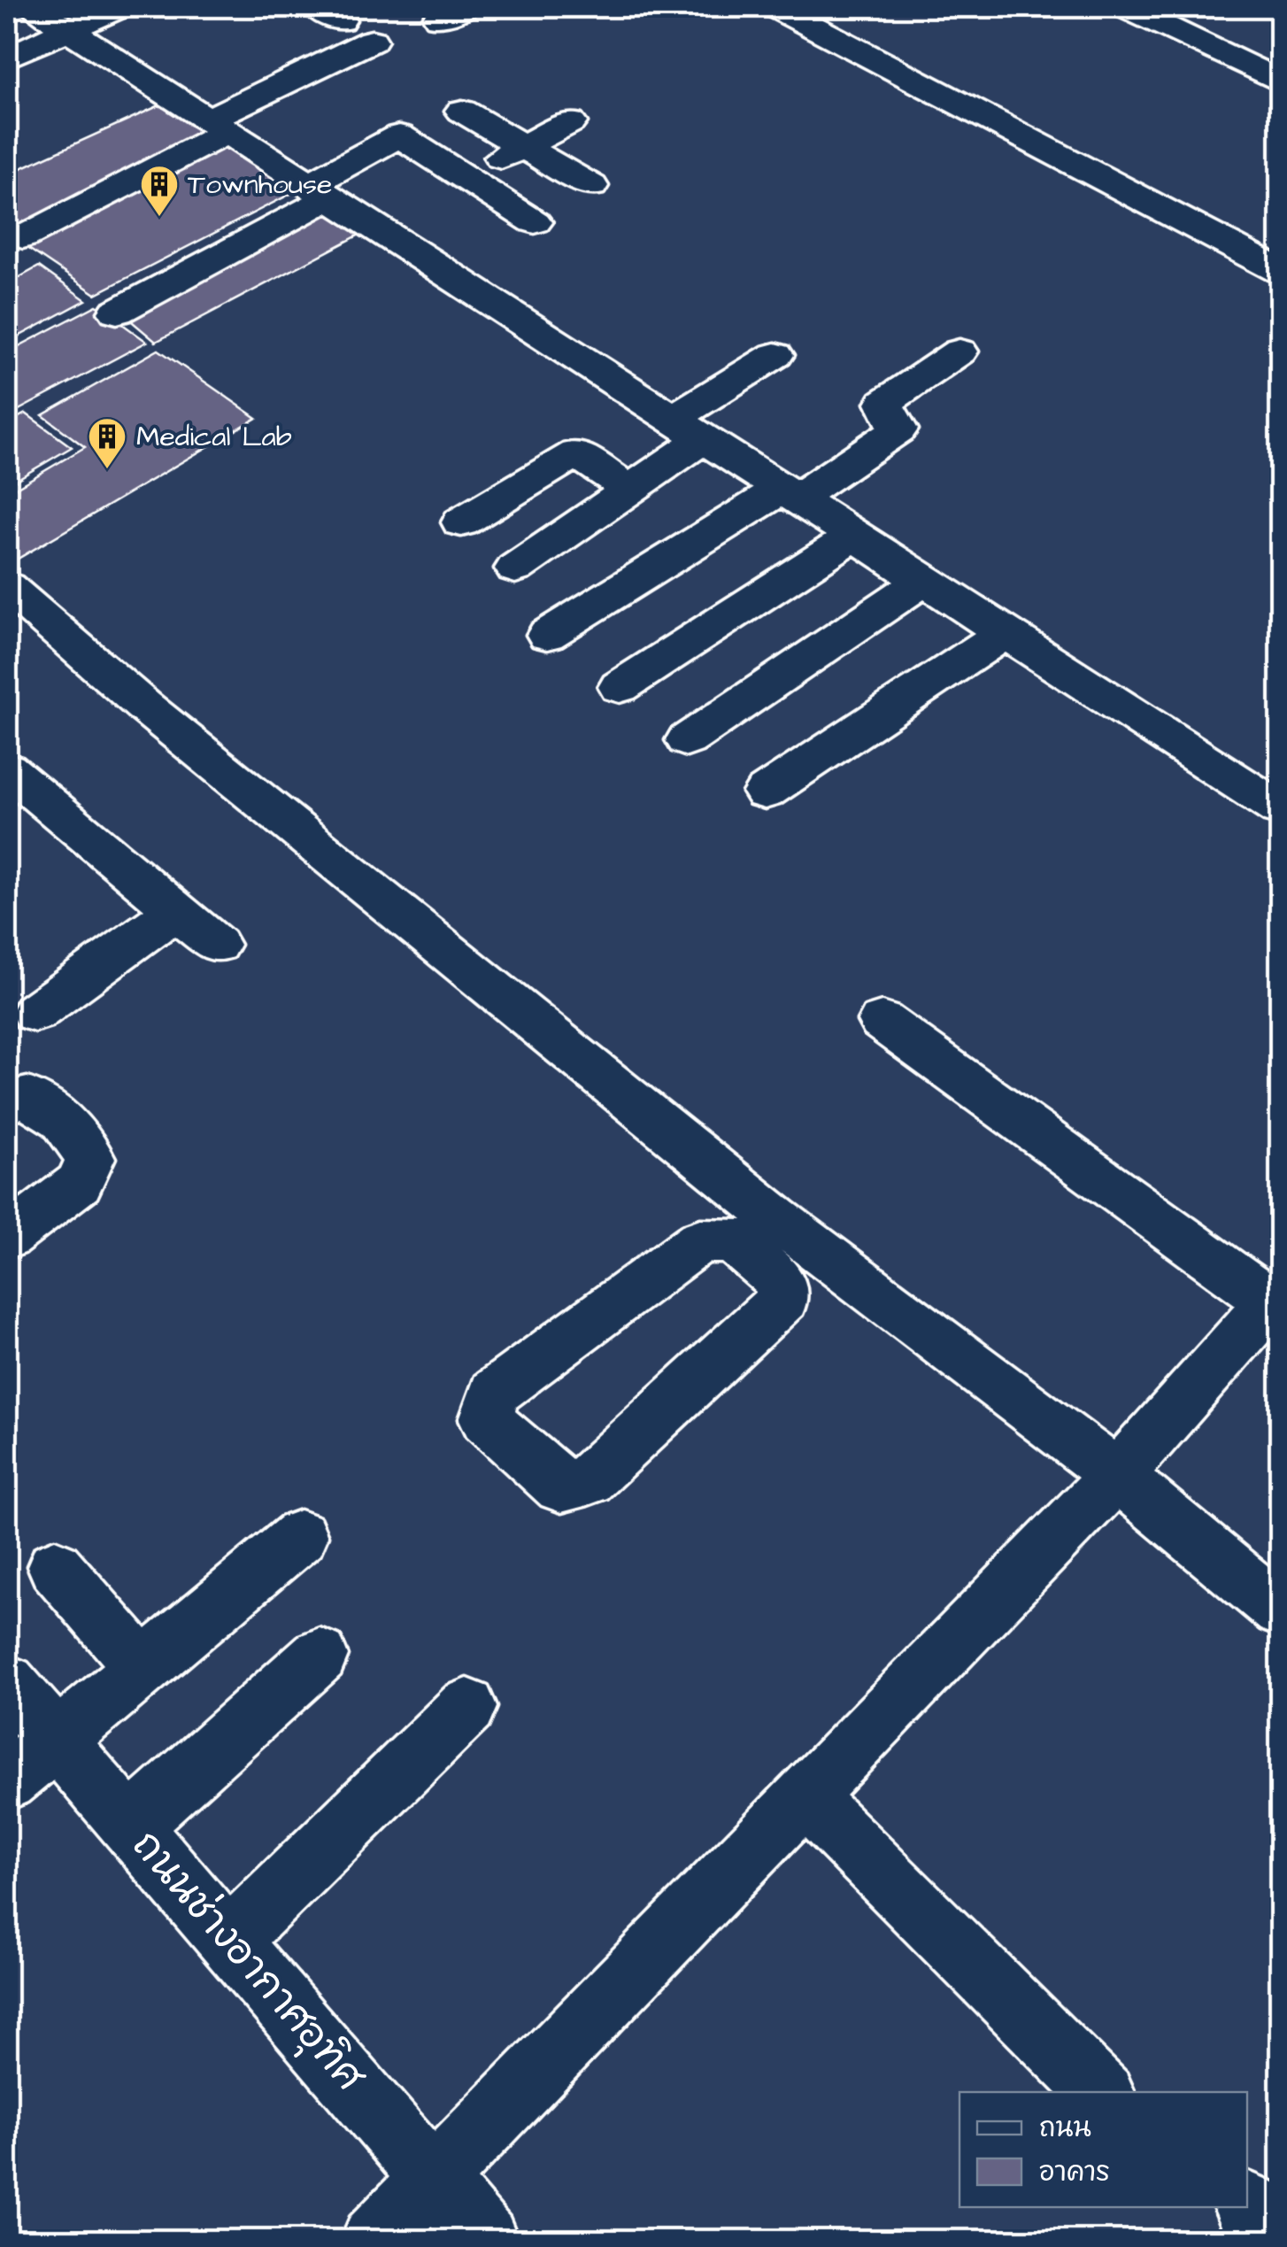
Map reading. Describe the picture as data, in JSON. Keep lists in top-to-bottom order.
{
  "streets": {
    "street": ["ถนนช่างอากาศอุทิศ"]
  },
  "places": {
    "building": ["Townhouse", "Medical Lab"]
  },
  "legend": ["ถนน", "อาคาร"]
}
